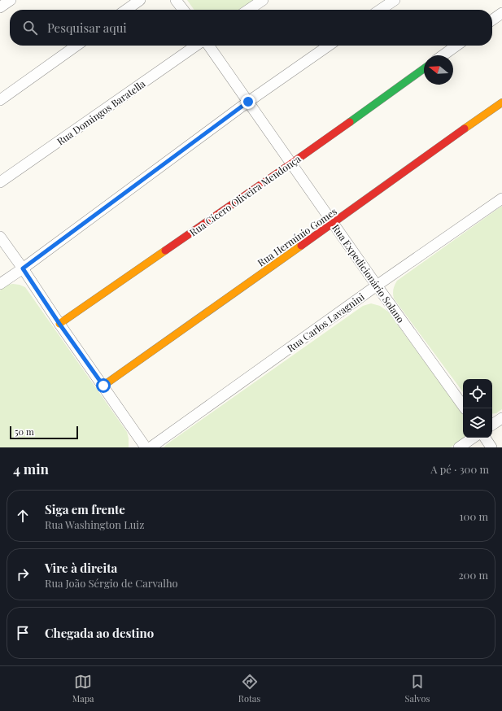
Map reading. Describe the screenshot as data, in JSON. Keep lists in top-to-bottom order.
{
  "streets": {
    "street": [
      "Rua Domingos Baratella",
      "Rua Cícero Oliveira Mendonça",
      "Rua Hermínio Gomes",
      "Rua Expedicionário Solano",
      "Rua Carlos Lavagnini"
    ]
  },
  "crossings": [
    ["Rua Cícero Oliveira Mendonça", "Rua Expedicionário Solano"],
    ["Rua Hermínio Gomes", "Rua Expedicionário Solano"],
    ["Rua Expedicionário Solano", "Rua Carlos Lavagnini"]
  ],
  "scale_bar": "50 m",
  "north": "left",
  "page": {
    "search": "Pesquisar aqui",
    "scale": "50 m",
    "heading": ["4 min", "A pé · 300 m"],
    "list": [
      ["Siga em frente", "Rua Washington Luiz", "100 m"],
      ["Vire à direita", "Rua João Sérgio de Carvalho", "200 m"],
      "Chegada ao destino"
    ],
    "nav": ["Mapa", "Rotas", "Salvos"]
  }
}
